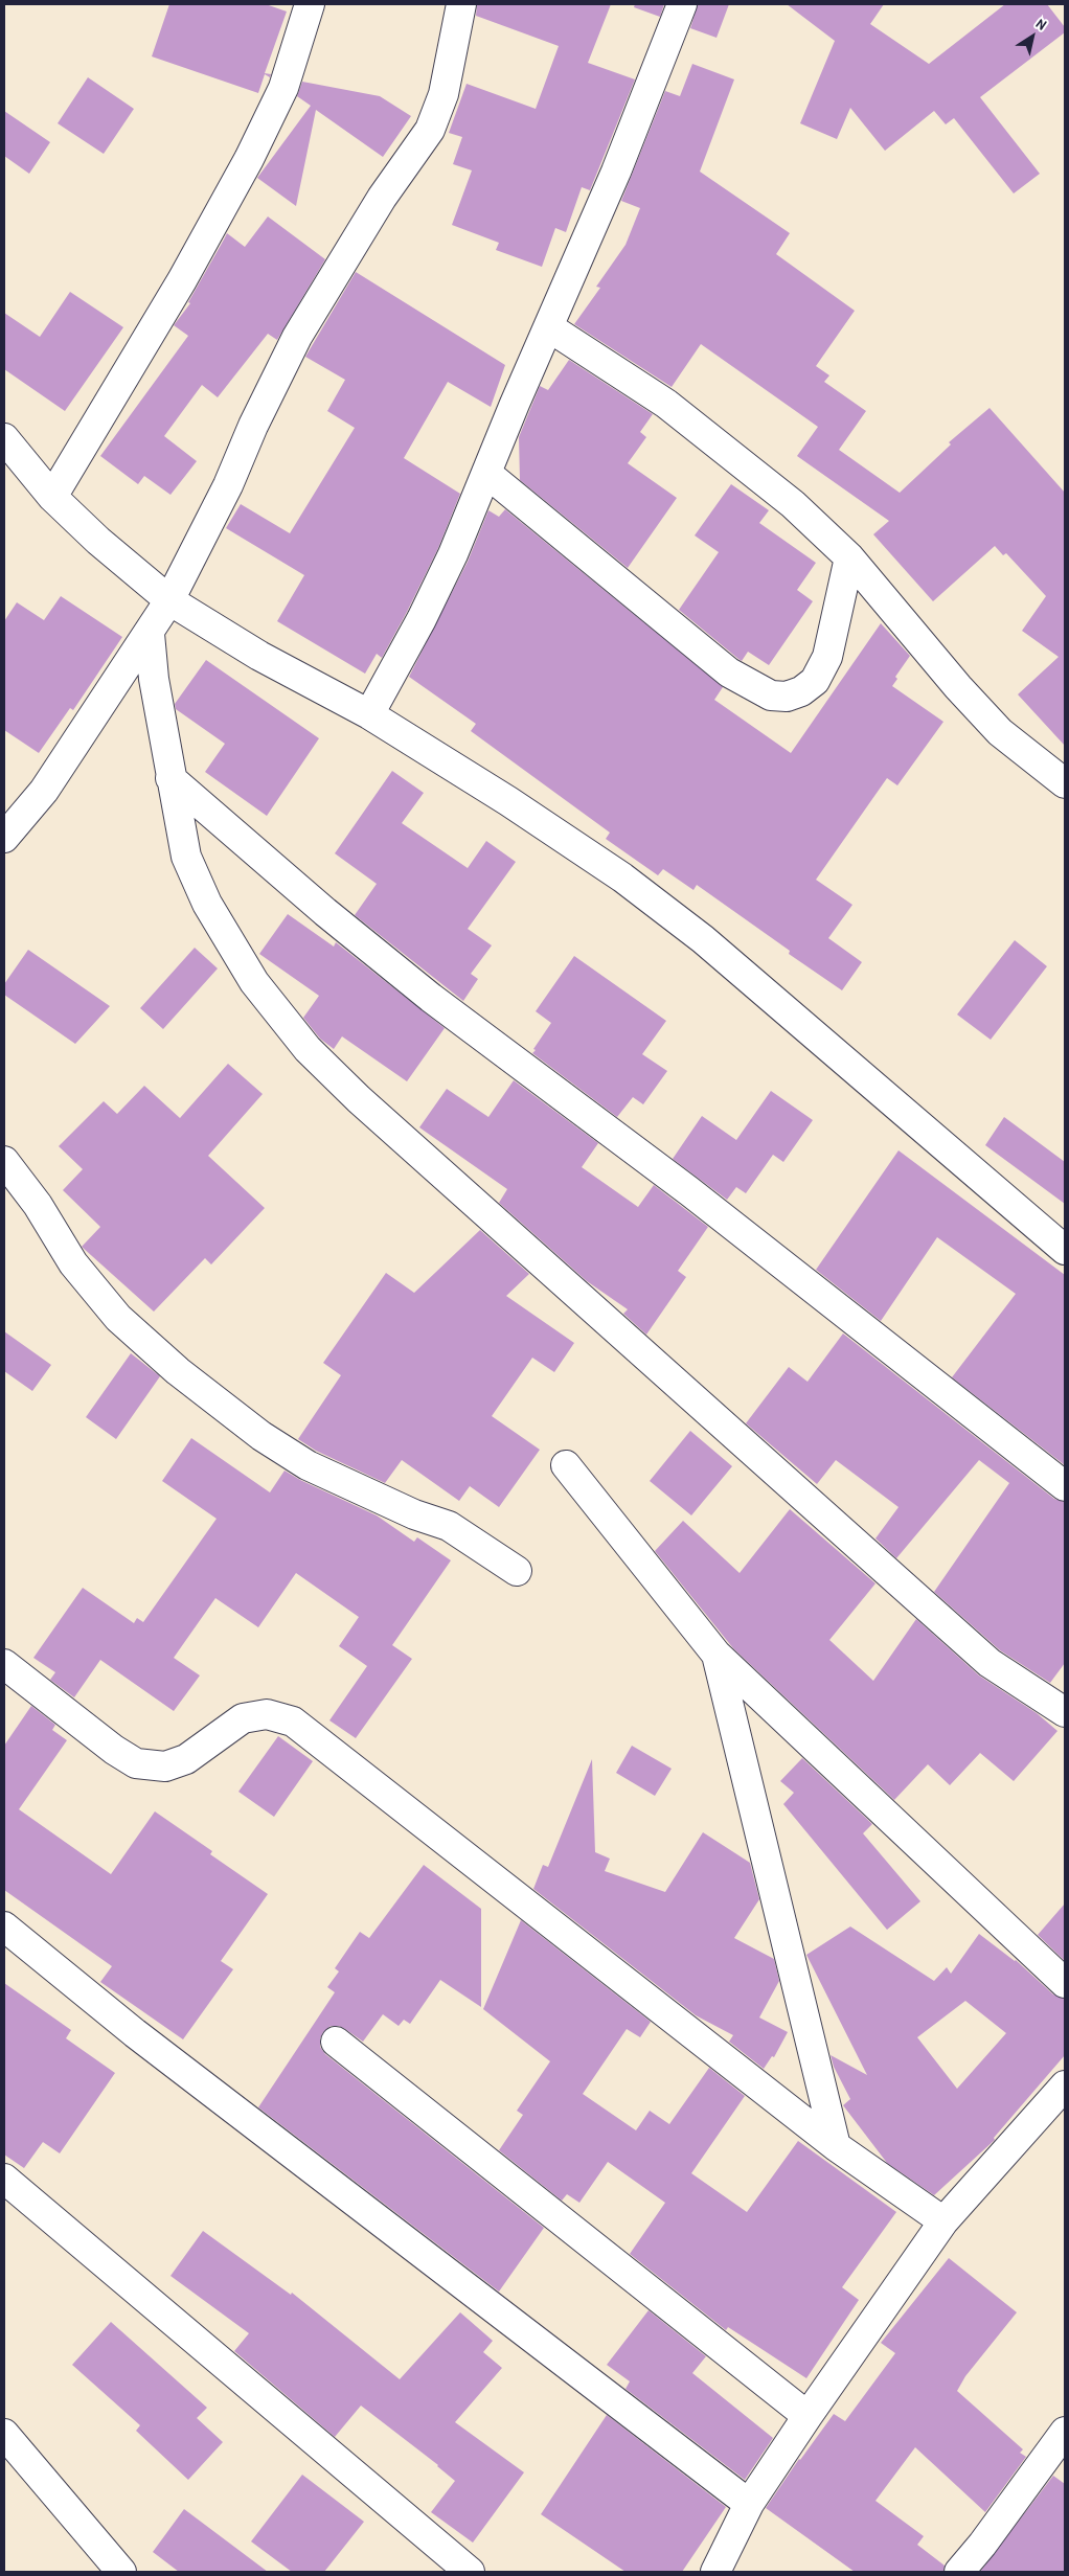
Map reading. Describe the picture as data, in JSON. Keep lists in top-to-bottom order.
{
  "north": "top right"
}
